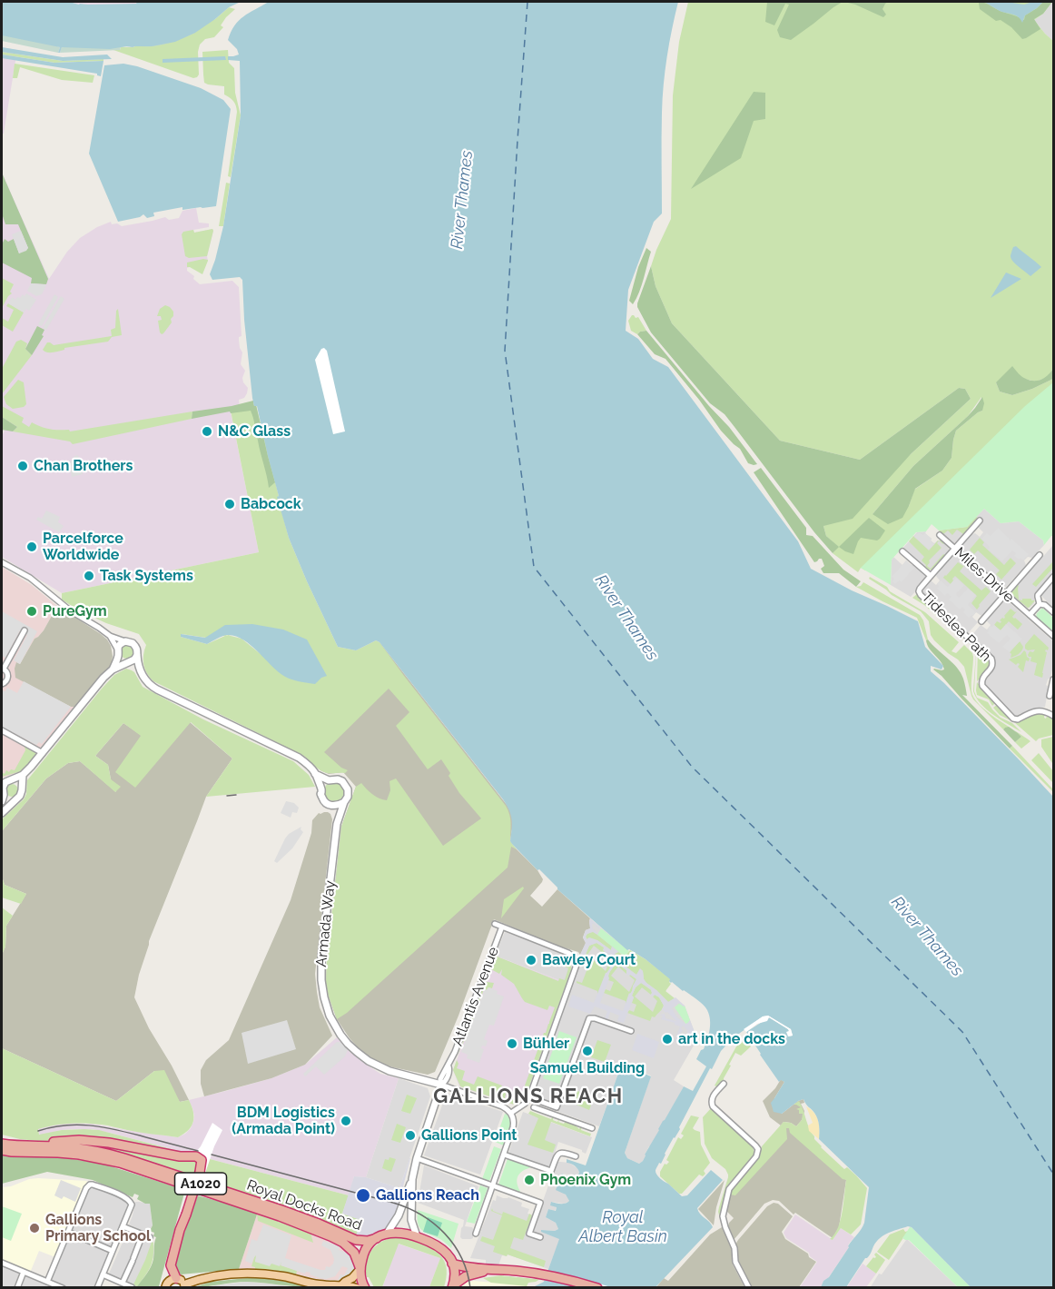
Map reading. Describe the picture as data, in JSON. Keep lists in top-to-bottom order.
{
  "streets": {
    "highway": ["A1020", "Royal Docks Road"],
    "street": [
      "Miles Drive",
      "Tideslea Path",
      "Armada Way",
      "Atlantis Avenue"
    ]
  },
  "crossings": [
    ["Armada Way", "Atlantis Avenue"]
  ],
  "districts": ["GALLIONS REACH"],
  "water": ["River Thames", "Royal Albert Basin"],
  "places": [
    "N&C Glass",
    "Chan Brothers",
    "Babcock",
    "Parcelforce Worldwide",
    "Task Systems",
    "PureGym",
    "Bawley Court",
    "art in the docks",
    "Bühler",
    "Samuel Building",
    "BDM Logistics (Armada Point)",
    "Gallions Point",
    "Phoenix Gym",
    "Gallions Reach",
    "Gallions Primary School"
  ]
}
